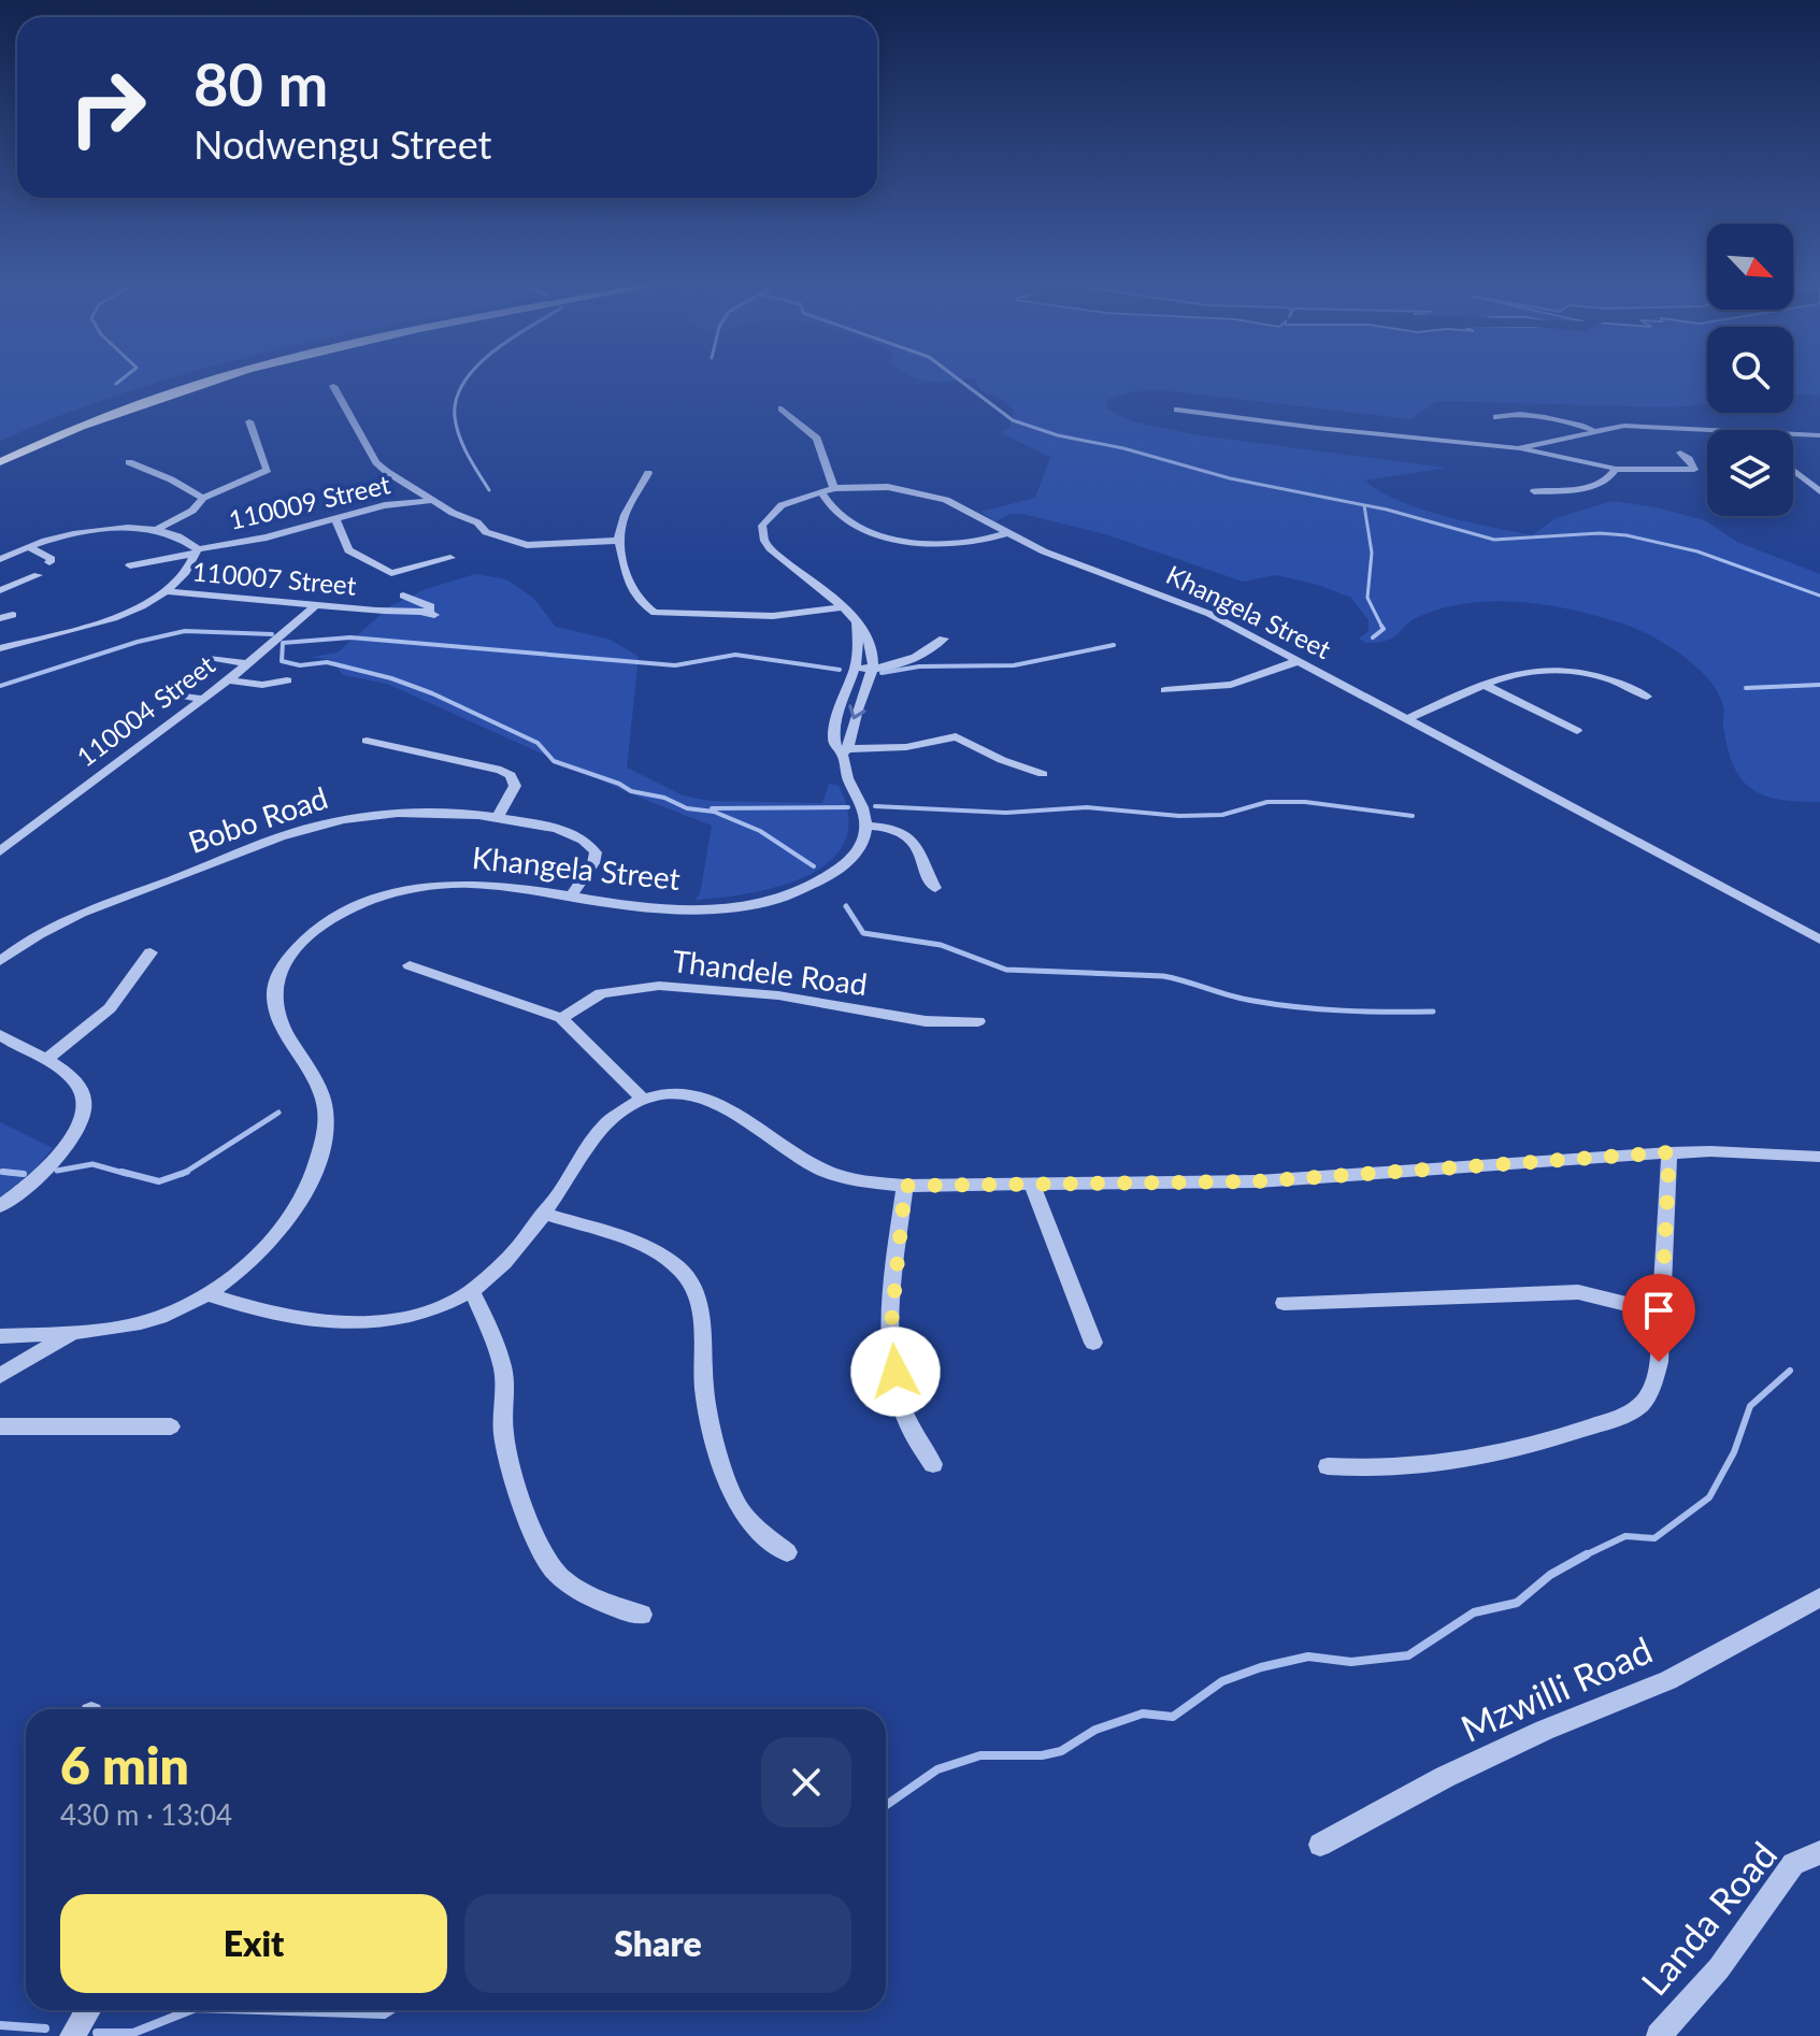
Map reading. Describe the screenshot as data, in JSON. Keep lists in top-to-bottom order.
{
  "streets": {
    "street": [
      "110009 Street",
      "110007 Street",
      "Khangela Street",
      "110004 Street",
      "Bobo Road",
      "Thandele Road",
      "Mzwilli Road",
      "Landa Road"
    ]
  },
  "crossings": [
    ["110007 Street", "110004 Street"],
    ["Khangela Street", "Bobo Road"]
  ],
  "north": "bottom right",
  "page": {
    "turn": ["80 m", "Nodwengu Street"],
    "heading": ["6 min", "430 m · 13:04"],
    "buttons": ["Exit", "Share"]
  }
}
